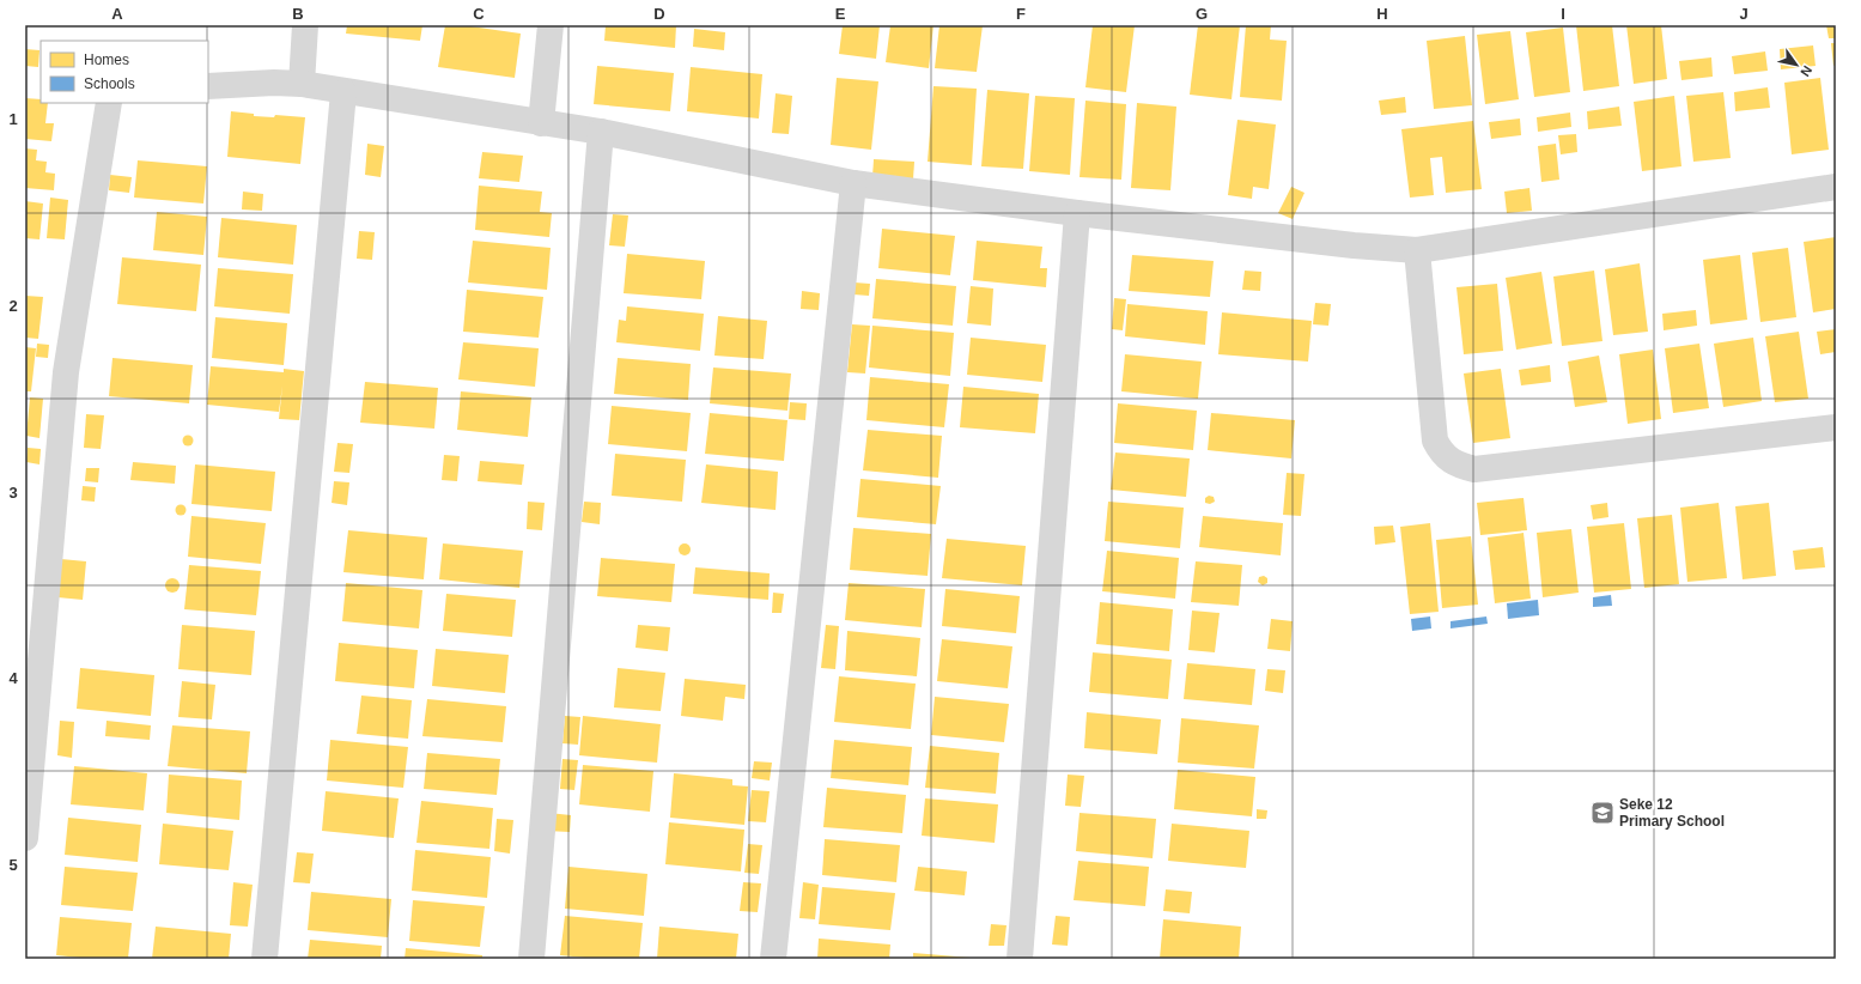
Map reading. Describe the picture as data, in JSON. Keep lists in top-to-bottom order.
{
  "places": {
    "school or university": ["Seke 12 Primary School"]
  },
  "legend": ["Homes", "Schools"],
  "north": "bottom right",
  "grid": {
    "columns": [
      "A",
      "B",
      "C",
      "D",
      "E",
      "F",
      "G",
      "H",
      "I",
      "J"
    ],
    "rows": [
      "1",
      "2",
      "3",
      "4",
      "5"
    ]
  }
}
